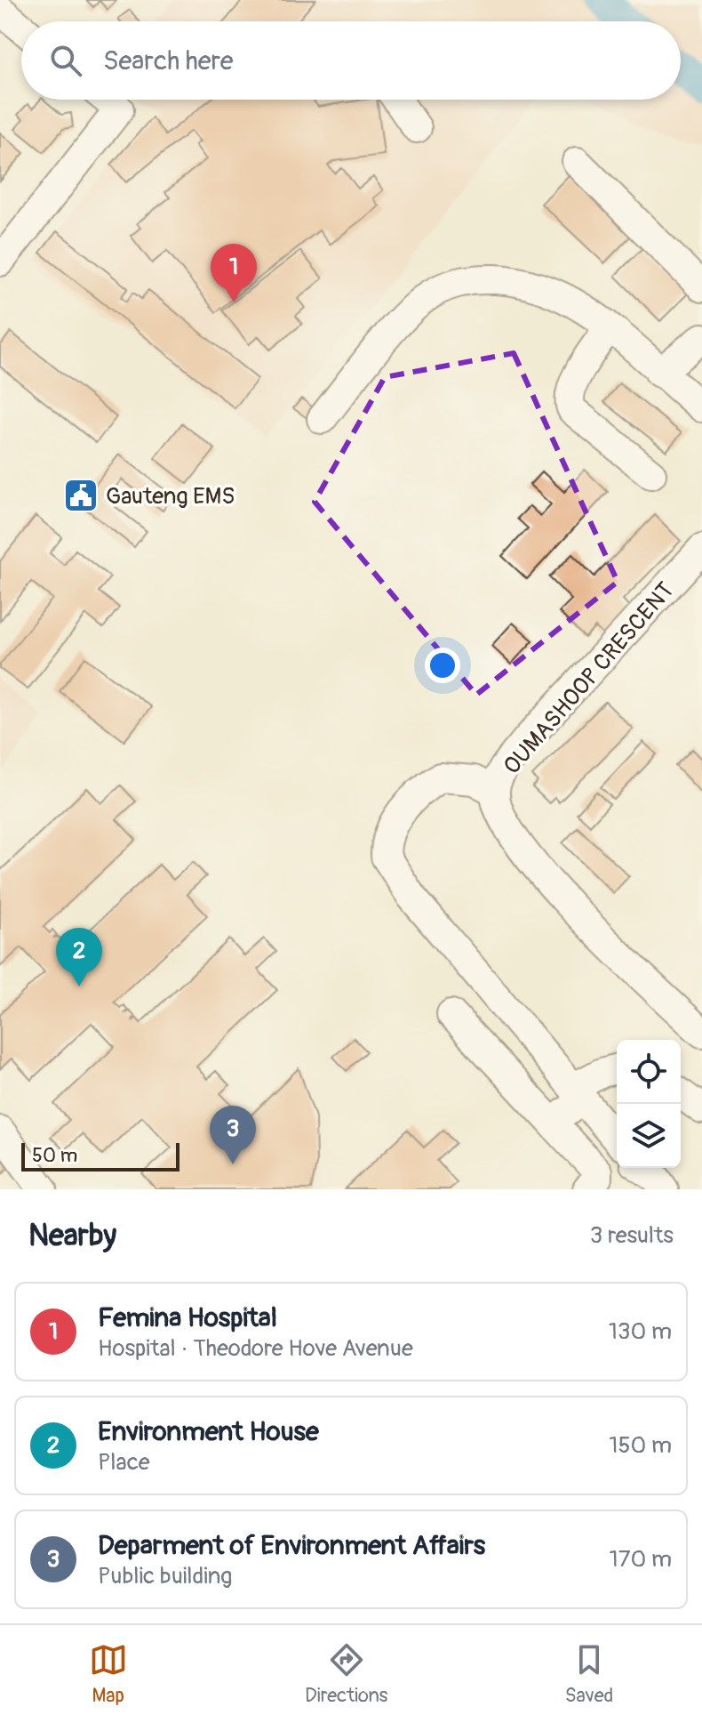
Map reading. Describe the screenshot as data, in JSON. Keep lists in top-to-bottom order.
{
  "streets": {
    "street": ["OUMASHOOP CRESCENT"]
  },
  "places": {
    "public building": ["Gauteng EMS"]
  },
  "scale_bar": "50 m",
  "page": {
    "search": "Search here",
    "pins": ["1", "2", "3"],
    "scale": "50 m",
    "heading": ["Nearby", "3 results"],
    "list": [
      {
        "mark": "1",
        "name": "Femina Hospital",
        "note": "Hospital · Theodore Hove Avenue",
        "value": "130 m"
      },
      {
        "mark": "2",
        "name": "Environment House",
        "note": "Place",
        "value": "150 m"
      },
      {
        "mark": "3",
        "name": "Deparment of Environment Affairs",
        "note": "Public building",
        "value": "170 m"
      }
    ],
    "nav": ["Map", "Directions", "Saved"]
  }
}
